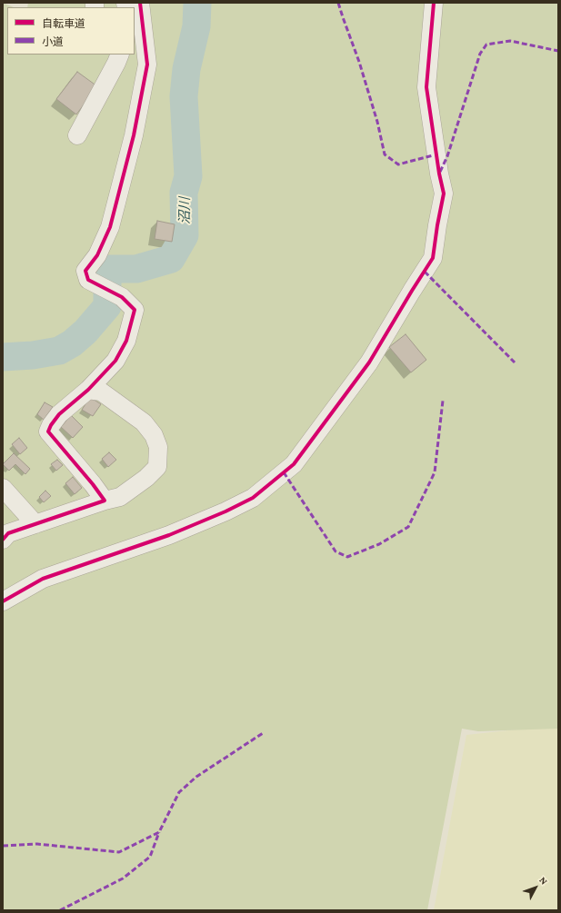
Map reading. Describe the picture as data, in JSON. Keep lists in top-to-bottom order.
{
  "water": ["沼川"],
  "legend": ["自転車道", "小道"],
  "north": "top right"
}
